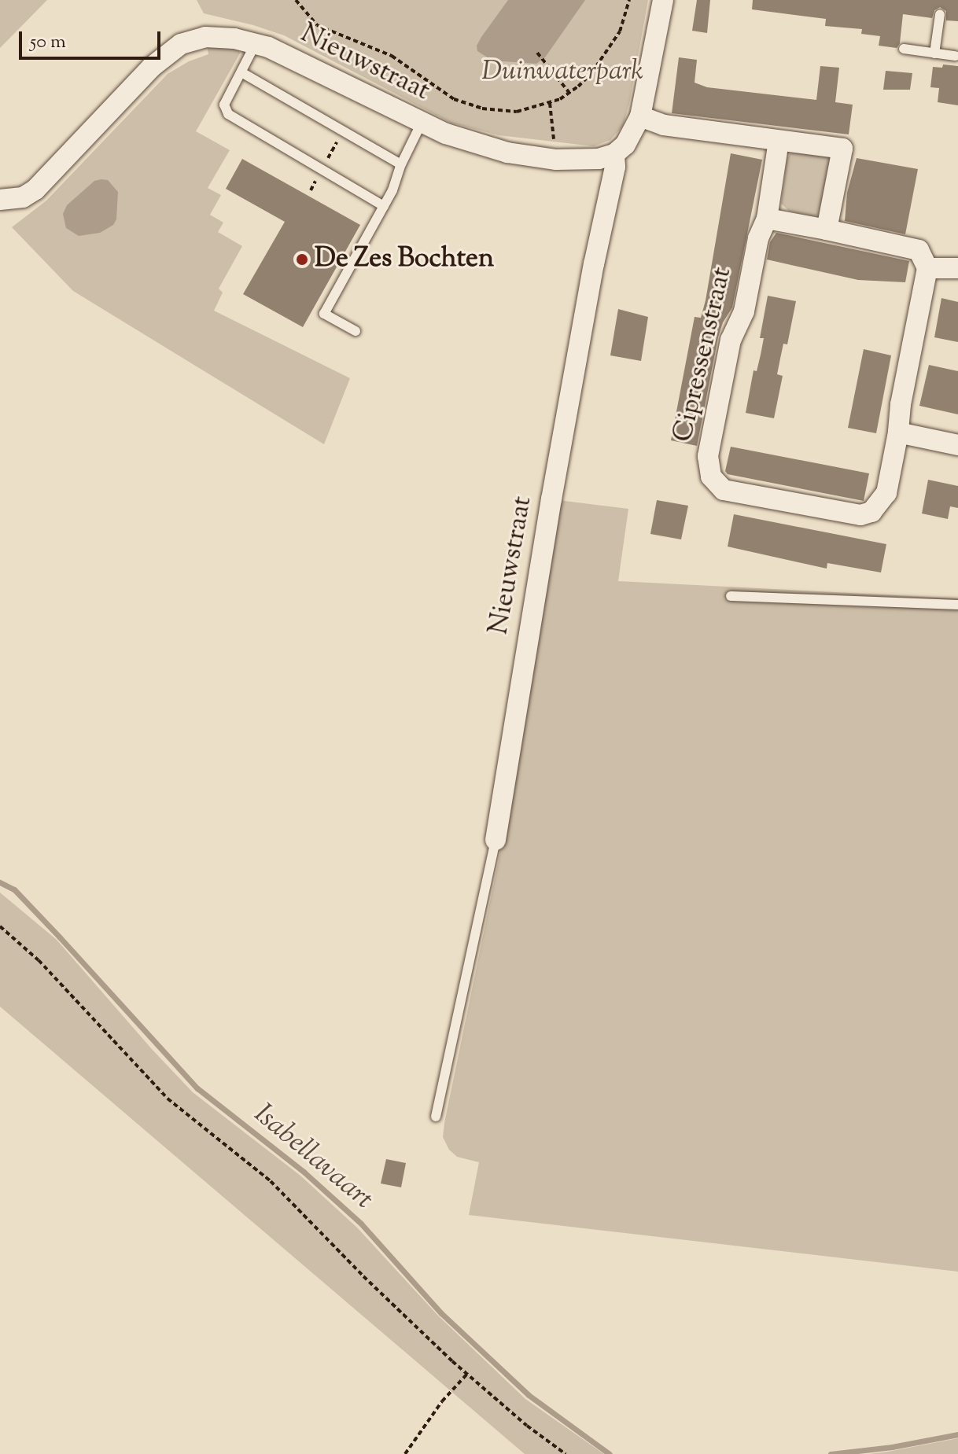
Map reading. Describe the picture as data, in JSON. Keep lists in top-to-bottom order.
{
  "streets": {
    "street": ["Nieuwstraat", "Cipressenstraat"]
  },
  "water": ["Isabellavaart"],
  "parks": ["Duinwaterpark"],
  "places": ["De Zes Bochten"],
  "scale_bar": "50 m"
}
